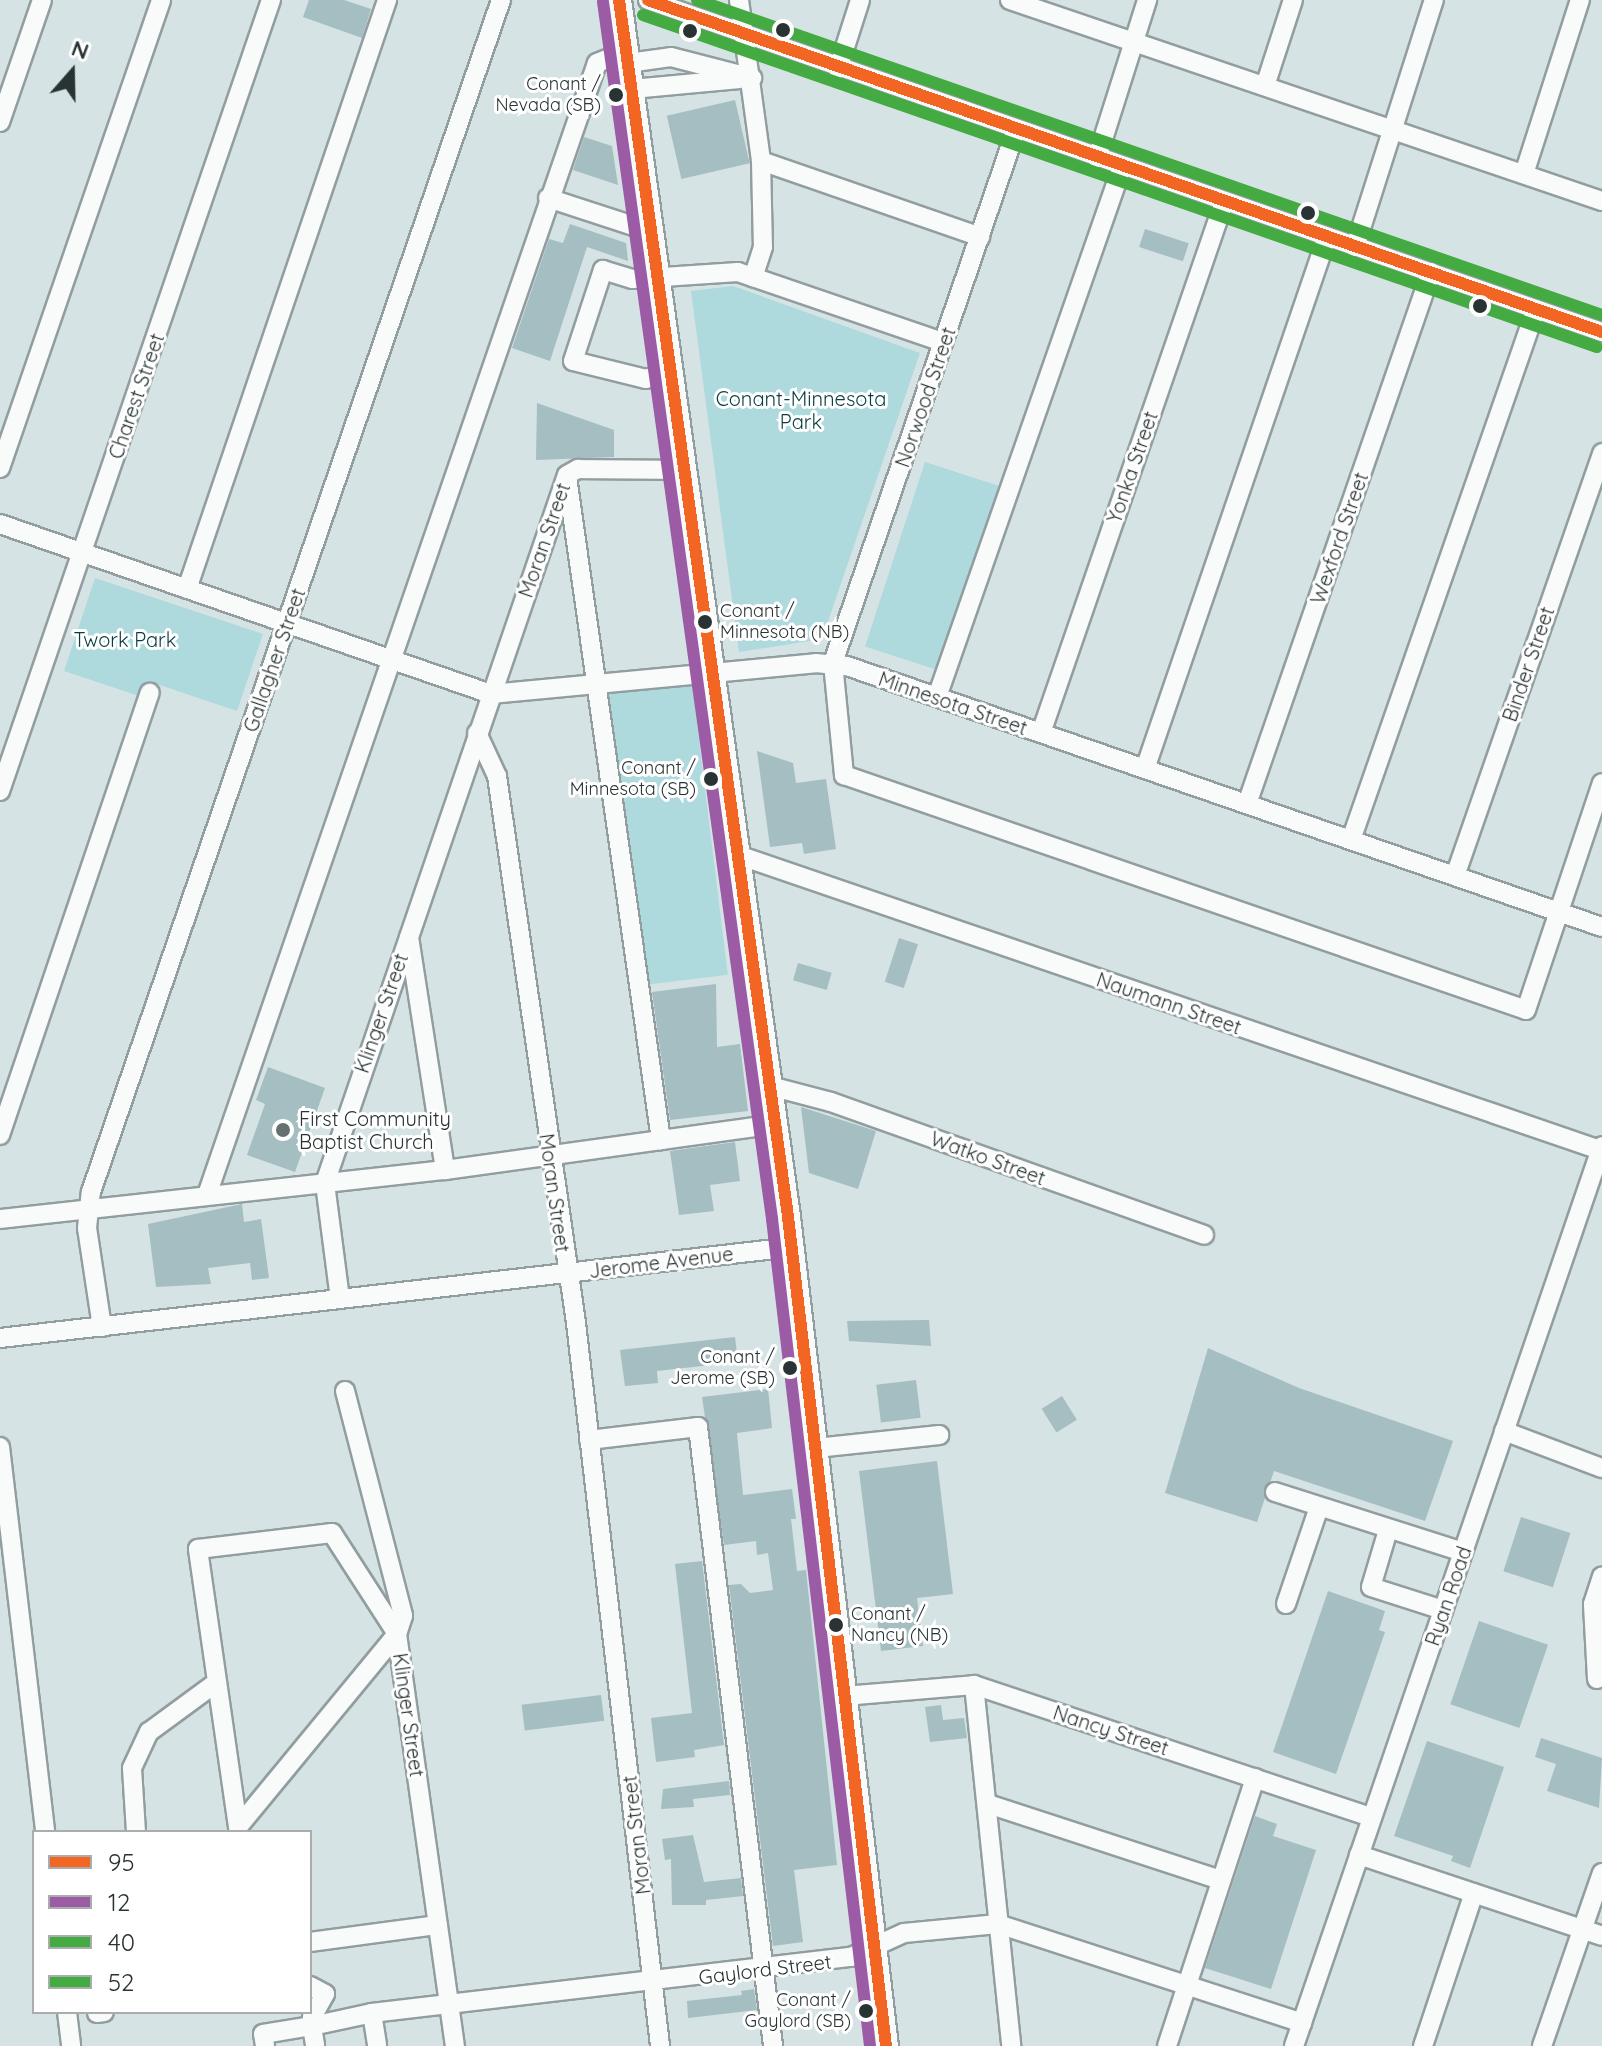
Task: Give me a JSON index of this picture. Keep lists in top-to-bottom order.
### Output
{
  "streets": {
    "street": [
      "Charest Street",
      "Norwood Street",
      "Yonka Street",
      "Wexford Street",
      "Moran Street",
      "Gallagher Street",
      "Binder Street",
      "Minnesota Street",
      "Naumann Street",
      "Klinger Street",
      "Watko Street",
      "Jerome Avenue",
      "Ryan Road",
      "Nancy Street",
      "Gaylord Street"
    ]
  },
  "crossings": [
    ["Charest Street", "Minnesota Street"],
    ["Norwood Street", "Minnesota Street"],
    ["Yonka Street", "Minnesota Street"],
    ["Wexford Street", "Minnesota Street"],
    ["Moran Street", "Minnesota Street"],
    ["Moran Street", "Klinger Street"],
    ["Moran Street", "Jerome Avenue"],
    ["Moran Street", "Gaylord Street"],
    ["Gallagher Street", "Minnesota Street"],
    ["Gallagher Street", "Jerome Avenue"],
    ["Binder Street", "Minnesota Street"],
    ["Naumann Street", "Ryan Road"],
    ["Klinger Street", "Jerome Avenue"],
    ["Klinger Street", "Gaylord Street"],
    ["Ryan Road", "Nancy Street"],
    ["Ryan Road", "Gaylord Street"]
  ],
  "parks": ["Conant-Minnesota Park", "Twork Park"],
  "places": [
    "Conant / Nevada (SB)",
    "Conant / Minnesota (NB)",
    "Conant / Minnesota (SB)",
    "First Community Baptist Church",
    "Conant / Jerome (SB)",
    "Conant / Nancy (NB)",
    "Conant / Gaylord (SB)"
  ],
  "lines": [
    "transit line 95",
    "transit line 52",
    "transit line 12",
    "transit line 40"
  ],
  "legend": [
    "95",
    "12",
    "40",
    "52"
  ],
  "north": "top"
}
